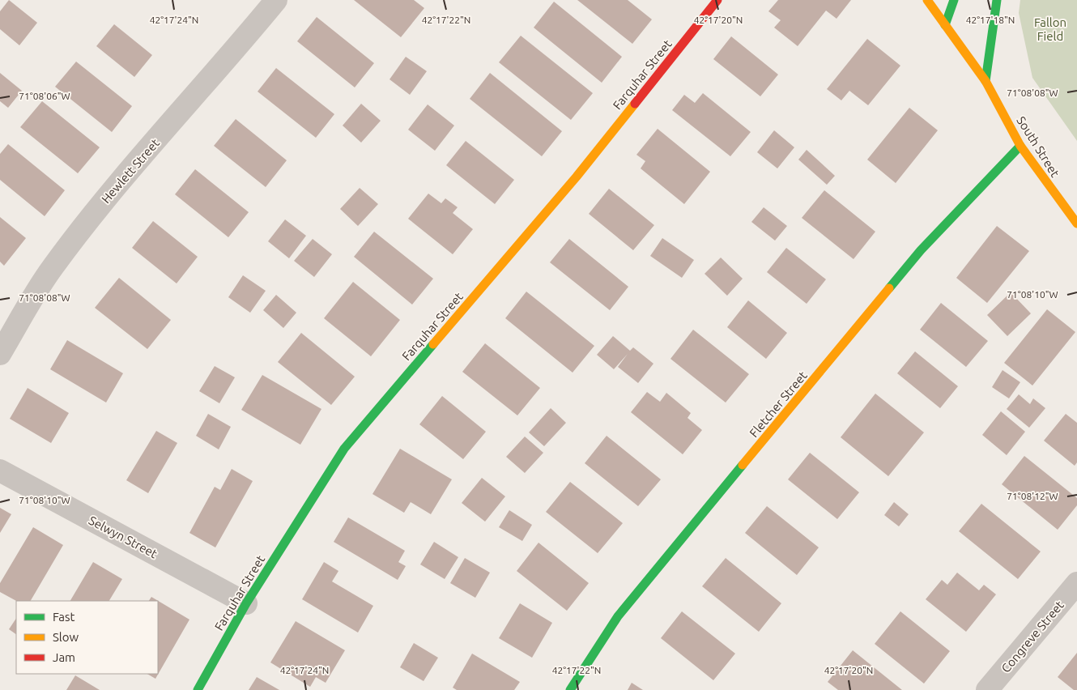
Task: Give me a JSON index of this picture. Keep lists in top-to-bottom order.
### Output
{
  "streets": {
    "street": [
      "Farquhar Street",
      "South Street",
      "Hewlett Street",
      "Fletcher Street",
      "Selwyn Street",
      "Congreve Street"
    ]
  },
  "crossings": [
    ["Farquhar Street", "Selwyn Street"],
    ["South Street", "Fletcher Street"]
  ],
  "parks": ["Fallon Field"],
  "legend": ["Fast", "Slow", "Jam"],
  "coordinates": [
    "42°17'24\"N",
    "42°17'22\"N",
    "42°17'20\"N",
    "42°17'18\"N",
    "71°08'08\"W",
    "71°08'06\"W",
    "71°08'10\"W",
    "71°08'12\"W"
  ]
}
